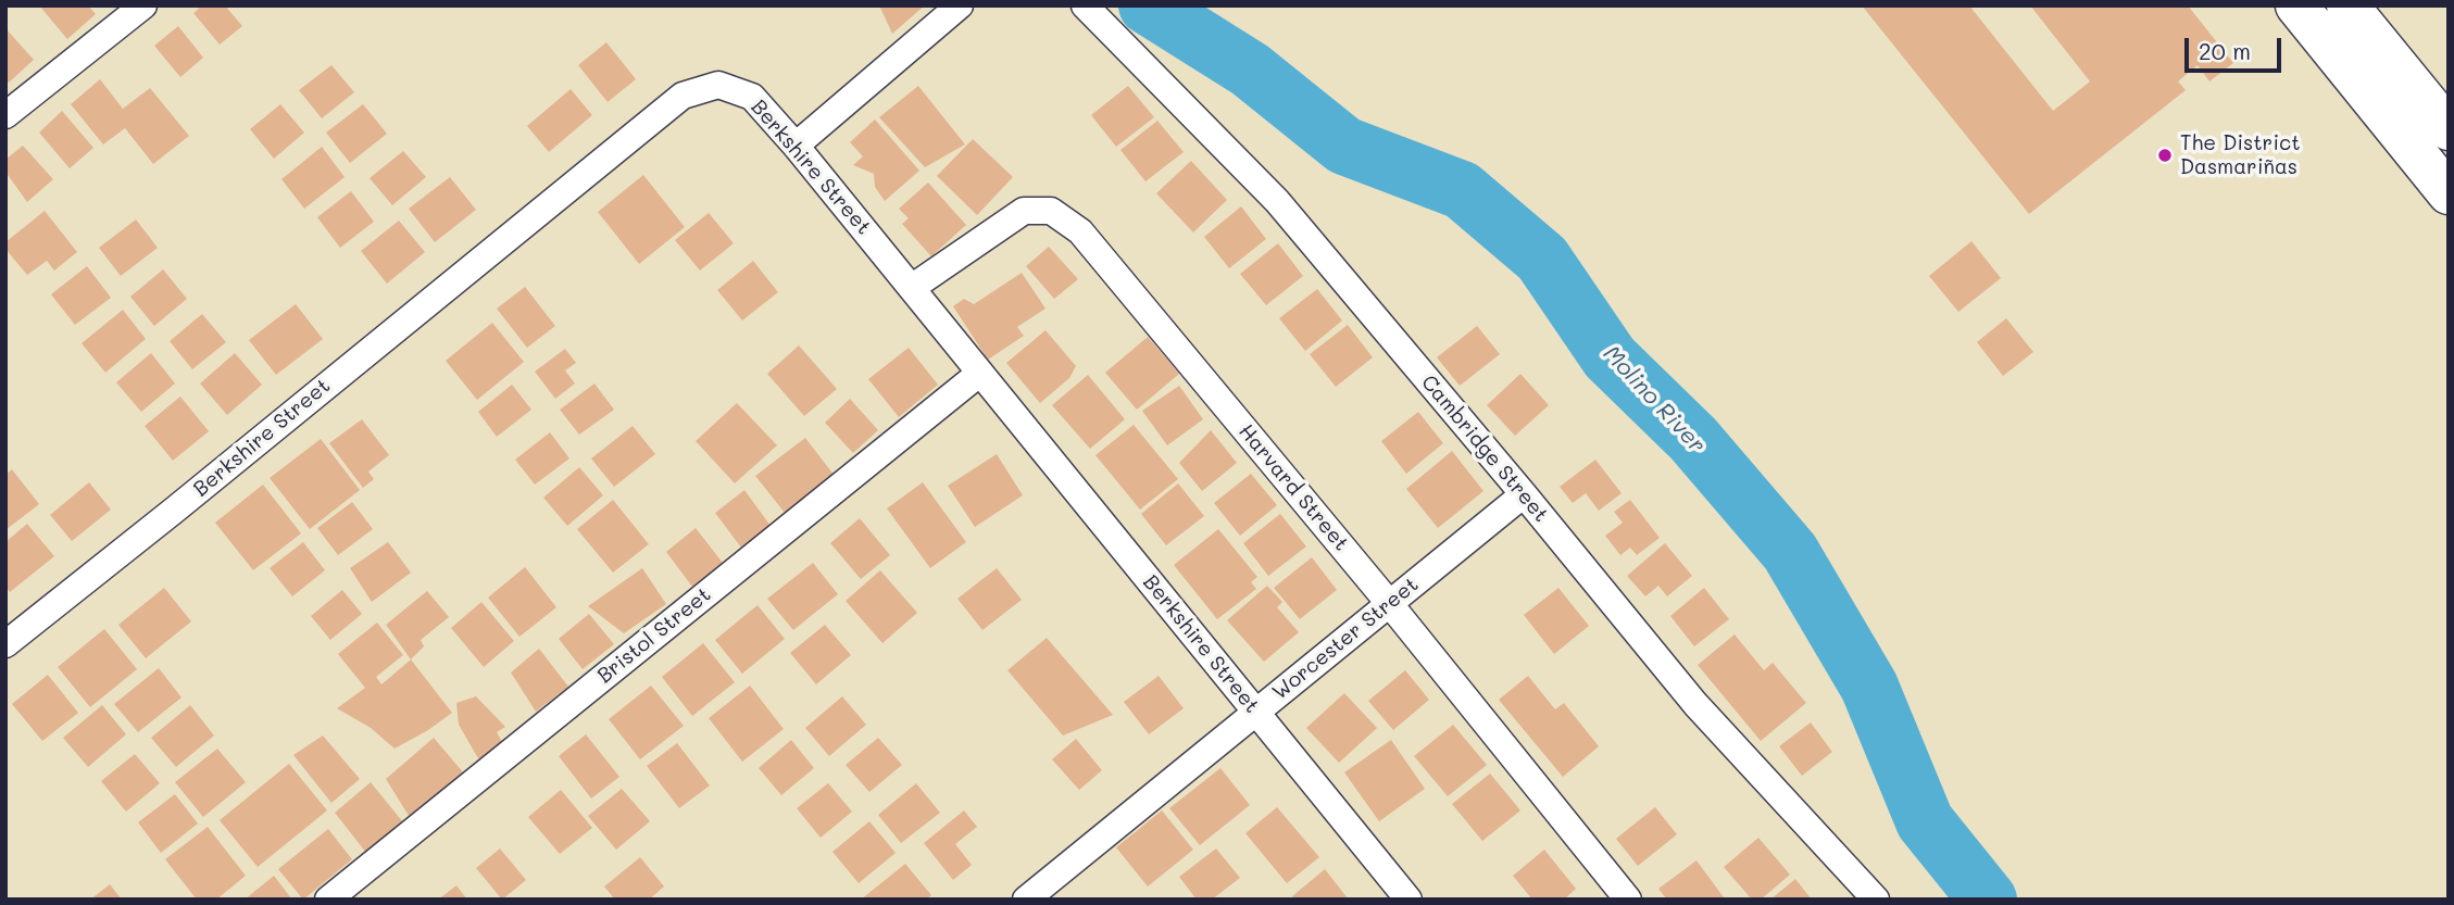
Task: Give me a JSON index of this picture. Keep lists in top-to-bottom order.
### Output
{
  "streets": {
    "street": [
      "Berkshire Street",
      "Cambridge Street",
      "Harvard Street",
      "Bristol Street",
      "Worcester Street"
    ]
  },
  "crossings": [
    ["Berkshire Street", "Harvard Street"],
    ["Berkshire Street", "Bristol Street"],
    ["Berkshire Street", "Worcester Street"],
    ["Cambridge Street", "Worcester Street"],
    ["Harvard Street", "Worcester Street"]
  ],
  "water": ["Molino River"],
  "places": ["The District Dasmariñas"],
  "scale_bar": "20 m"
}
